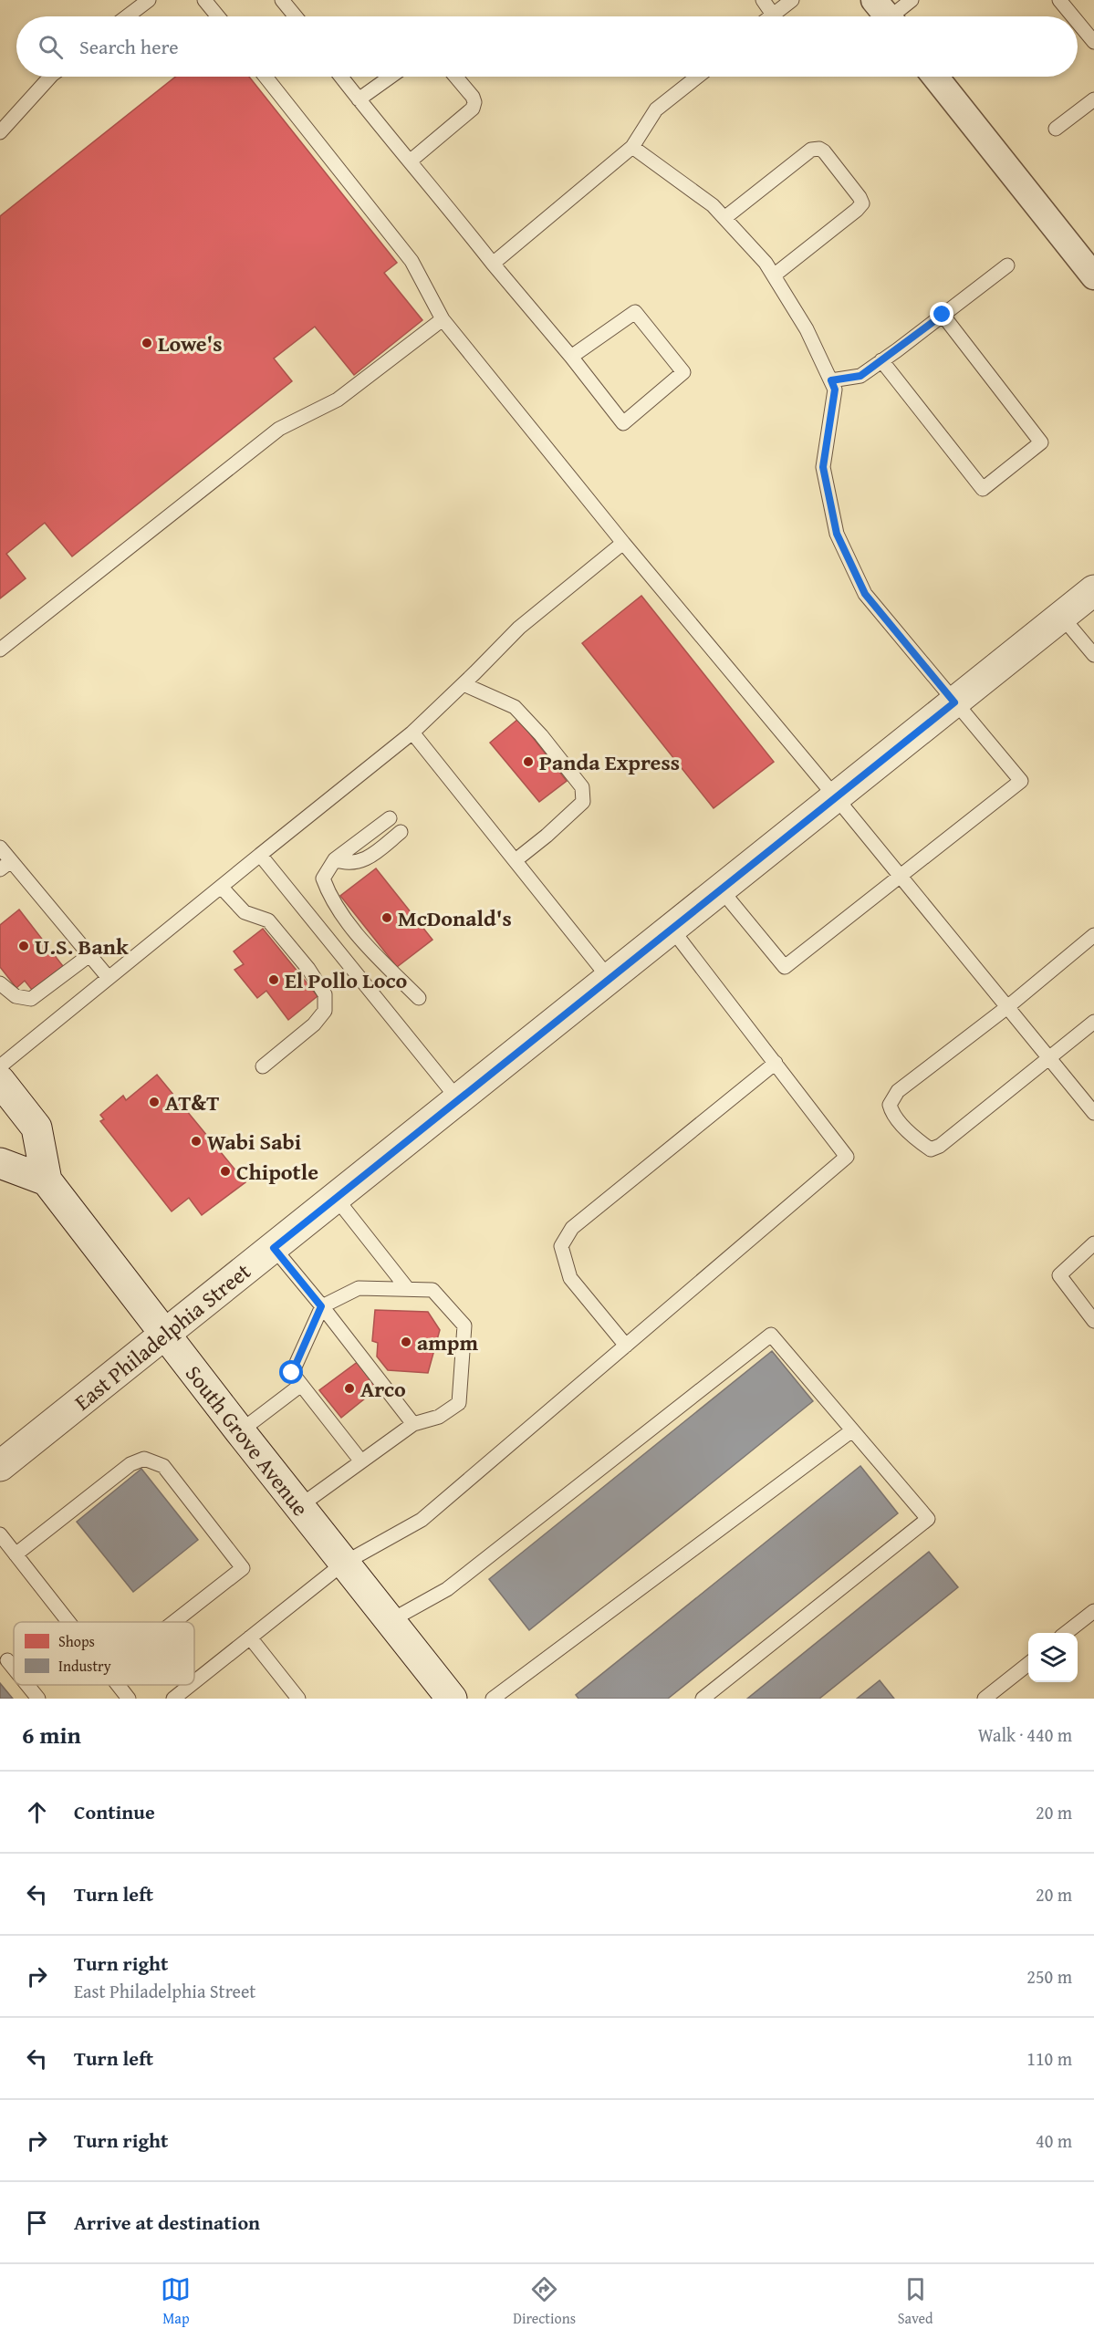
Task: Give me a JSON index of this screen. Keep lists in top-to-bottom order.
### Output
{
  "streets": {
    "street": ["East Philadelphia Street", "South Grove Avenue"]
  },
  "crossings": [
    ["East Philadelphia Street", "South Grove Avenue"]
  ],
  "places": [
    "Lowe's",
    "Panda Express",
    "McDonald's",
    "U.S. Bank",
    "El Pollo Loco",
    "AT&T",
    "Wabi Sabi",
    "Chipotle",
    "ampm",
    "Arco"
  ],
  "legend": ["Shops", "Industry"],
  "page": {
    "search": "Search here",
    "heading": ["6 min", "Walk · 440 m"],
    "list": [
      ["Continue", "20 m"],
      ["Turn left", "20 m"],
      ["Turn right", "East Philadelphia Street", "250 m"],
      ["Turn left", "110 m"],
      ["Turn right", "40 m"],
      "Arrive at destination"
    ],
    "nav": ["Map", "Directions", "Saved"]
  }
}
